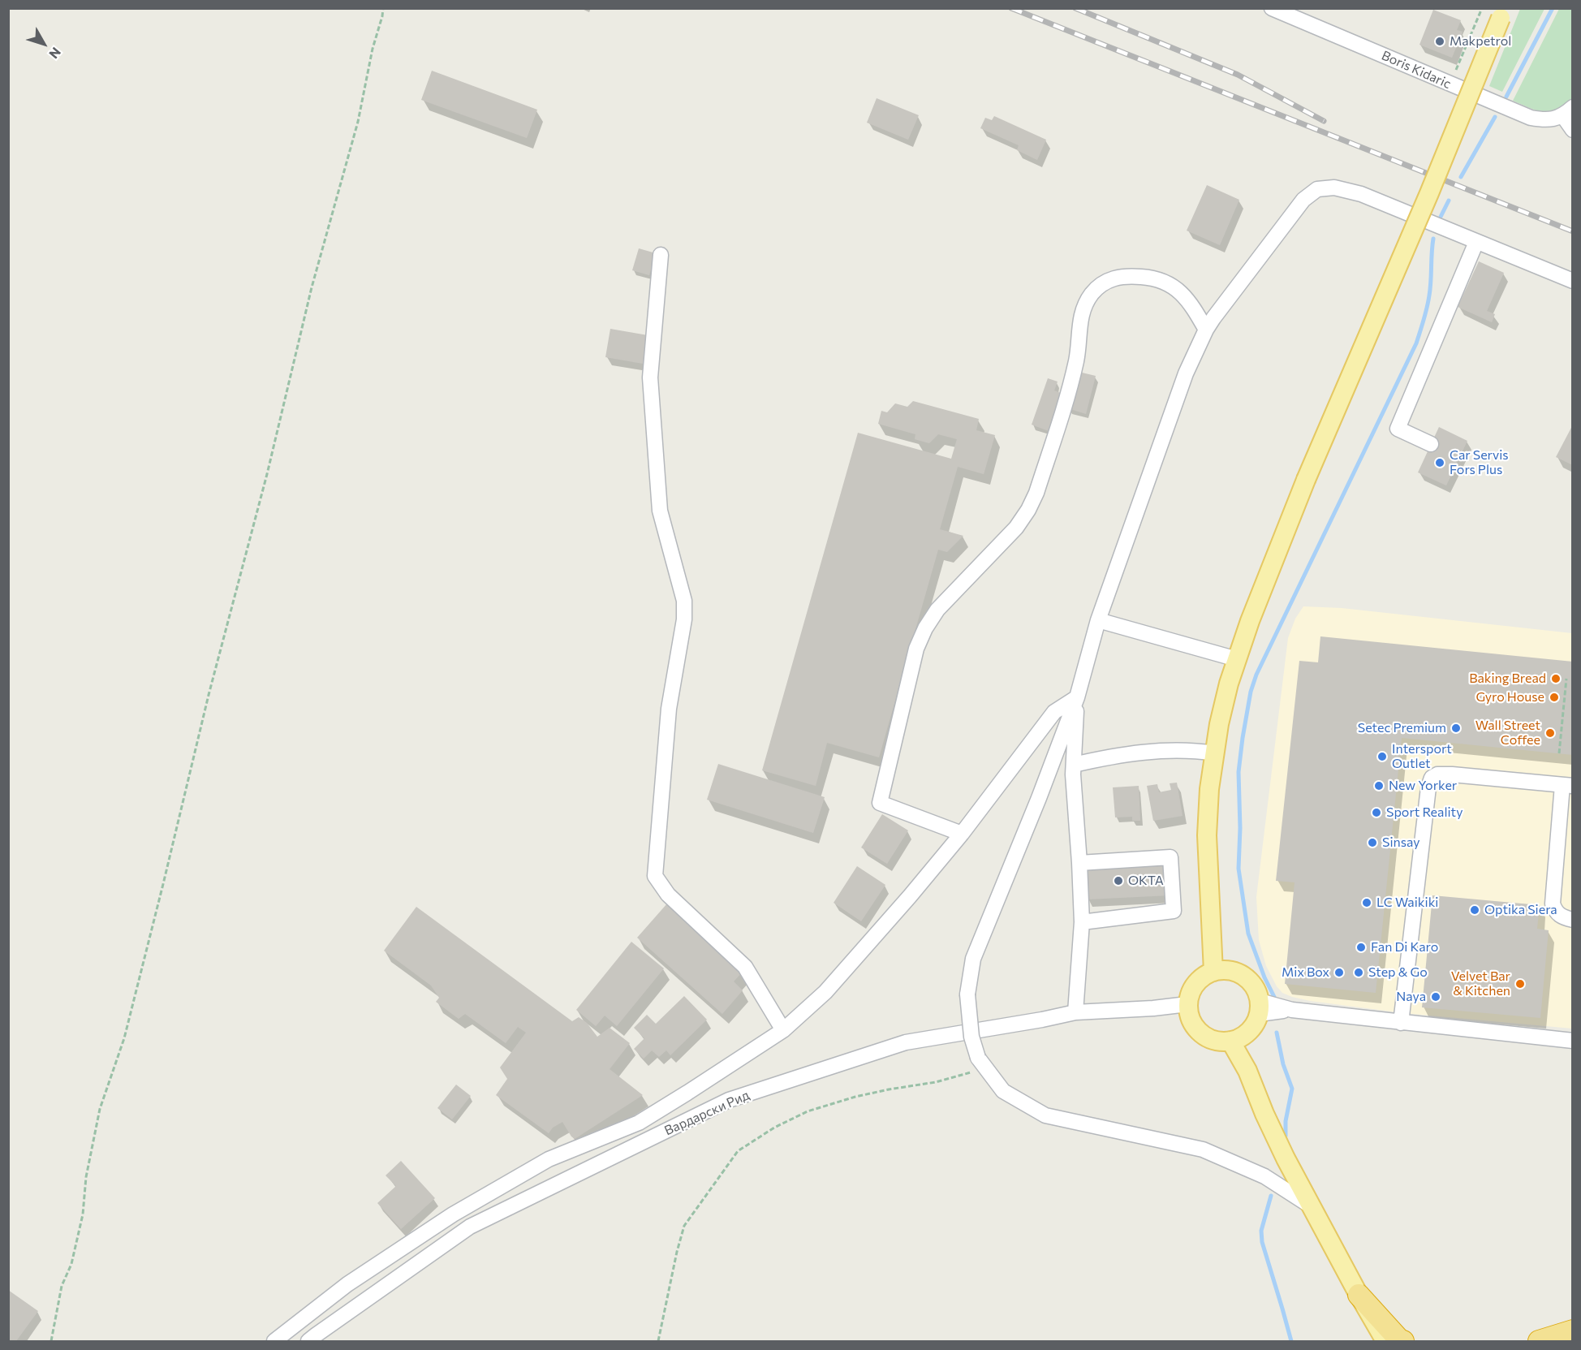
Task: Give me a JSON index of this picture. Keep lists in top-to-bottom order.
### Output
{
  "streets": {
    "street": ["Boris Kidaric", "Вардарски Рид"]
  },
  "places": [
    "Makpetrol",
    "Car Servis Fors Plus",
    "Baking Bread",
    "Gyro House",
    "Setec Premium",
    "Wall Street Coffee",
    "Intersport Outlet",
    "New Yorker",
    "Sport Reality",
    "Sinsay",
    "OKTA",
    "LC Waikiki",
    "Optika Siera",
    "Fan Di Karo",
    "Mix Box",
    "Step & Go",
    "Velvet Bar & Kitchen",
    "Naya"
  ],
  "north": "bottom right"
}
